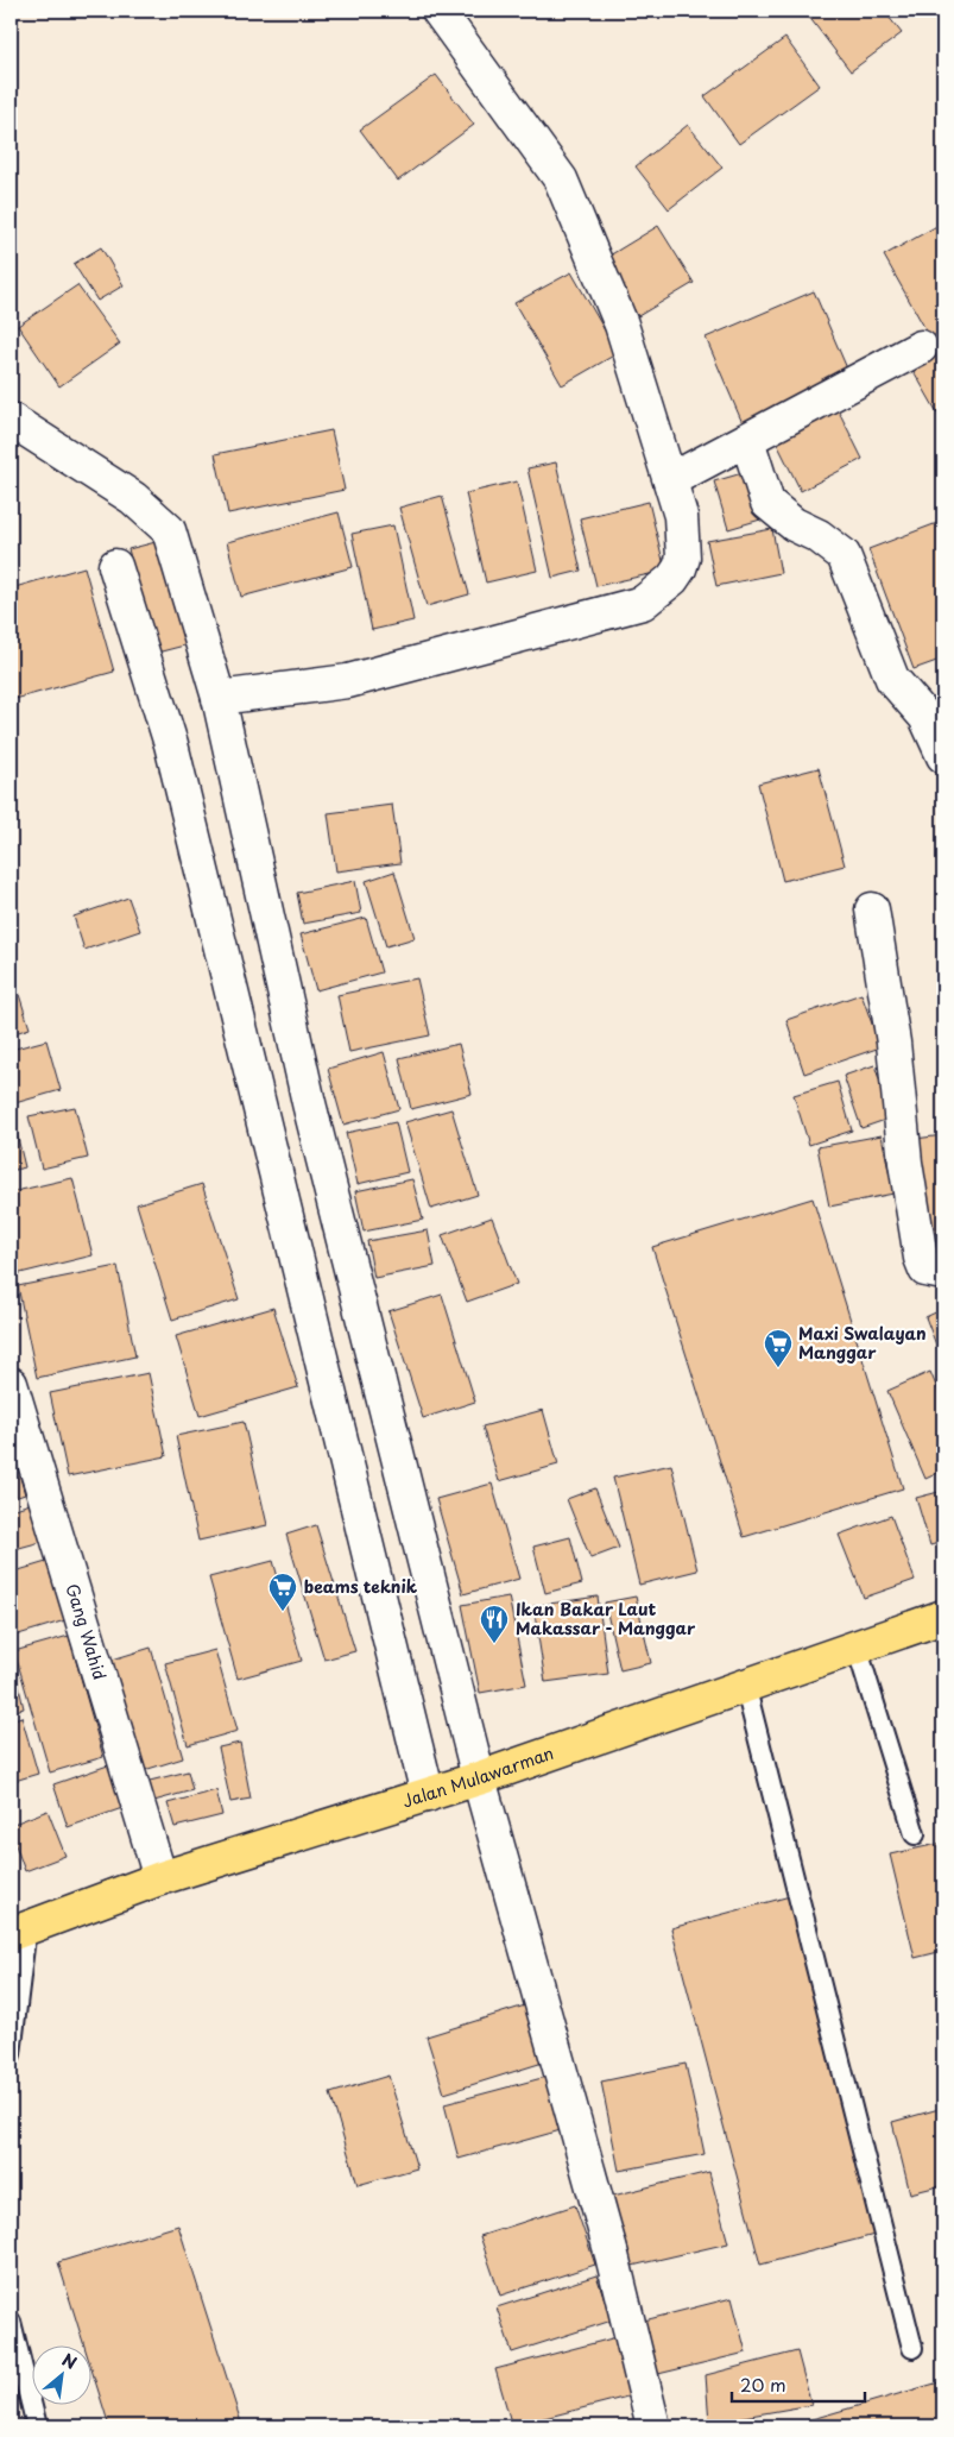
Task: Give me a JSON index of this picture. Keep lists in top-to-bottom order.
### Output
{
  "streets": {
    "main road": ["Jalan Mulawarman"],
    "street": ["Gang Wahid"]
  },
  "crossings": [
    ["Gang Wahid", "Jalan Mulawarman"]
  ],
  "places": {
    "supermarket": ["Maxi Swalayan Manggar", "beams teknik"],
    "restaurant": ["Ikan Bakar Laut Makassar - Manggar"]
  },
  "scale_bar": "20 m",
  "north": "top right"
}
